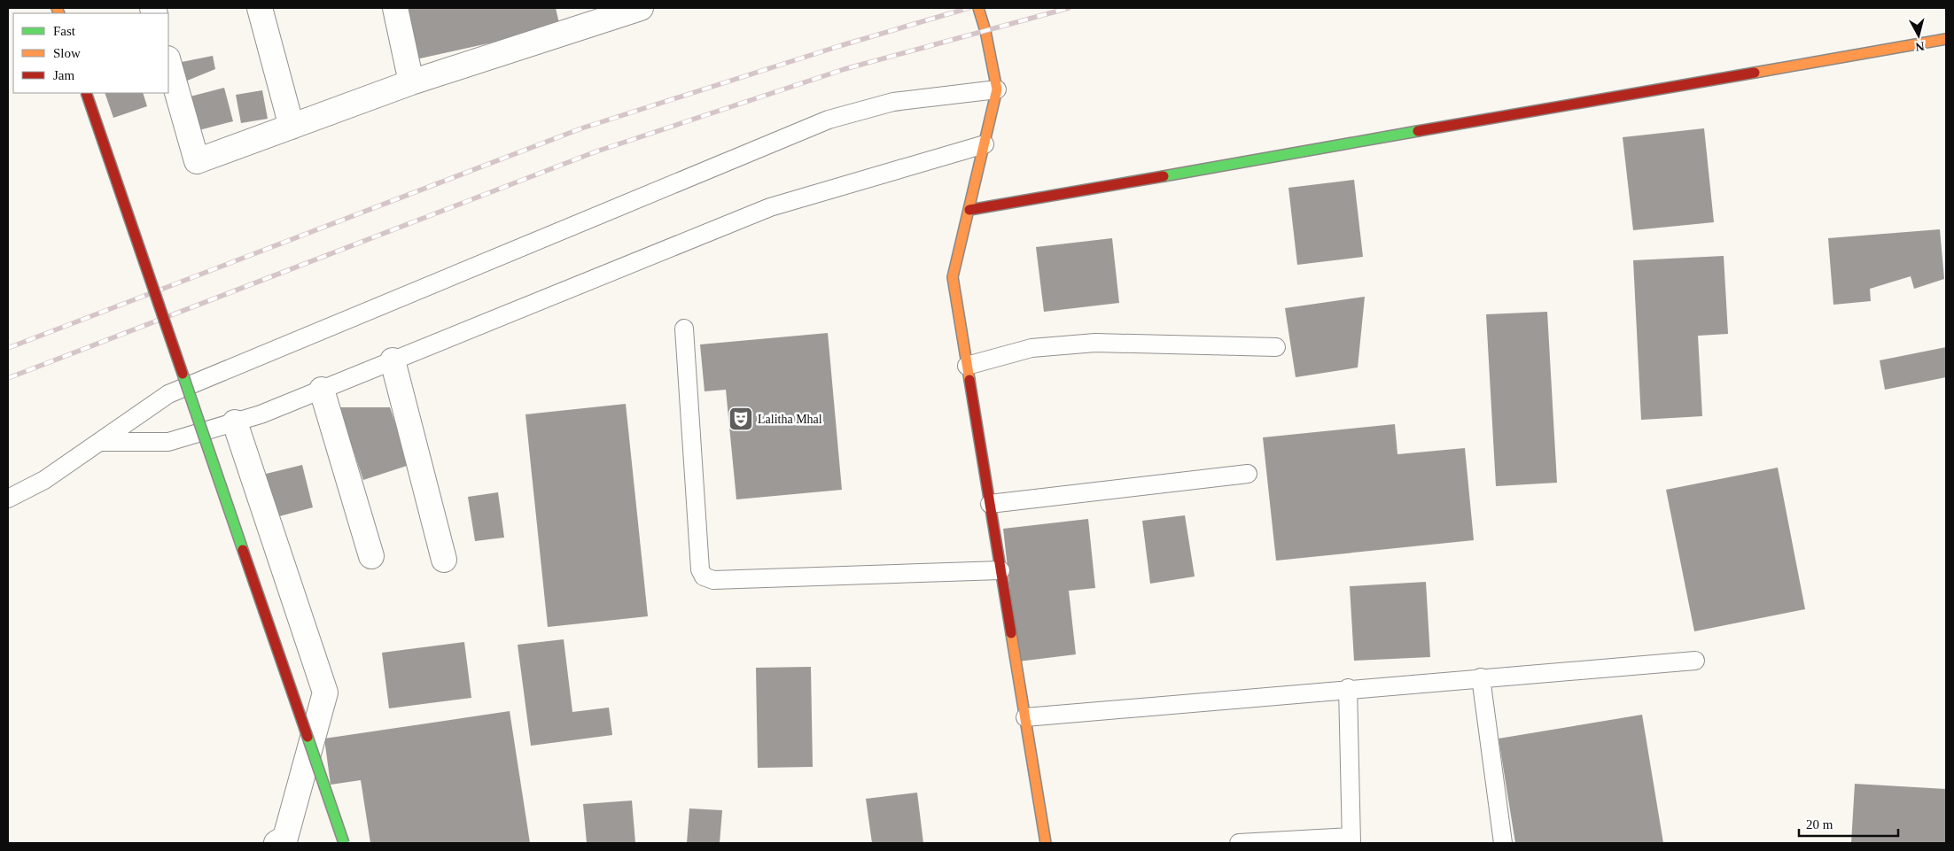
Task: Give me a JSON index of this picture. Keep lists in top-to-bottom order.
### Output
{
  "places": {
    "theatre": ["Lalitha Mhal"]
  },
  "legend": ["Fast", "Slow", "Jam"],
  "scale_bar": "20 m",
  "north": "bottom"
}
